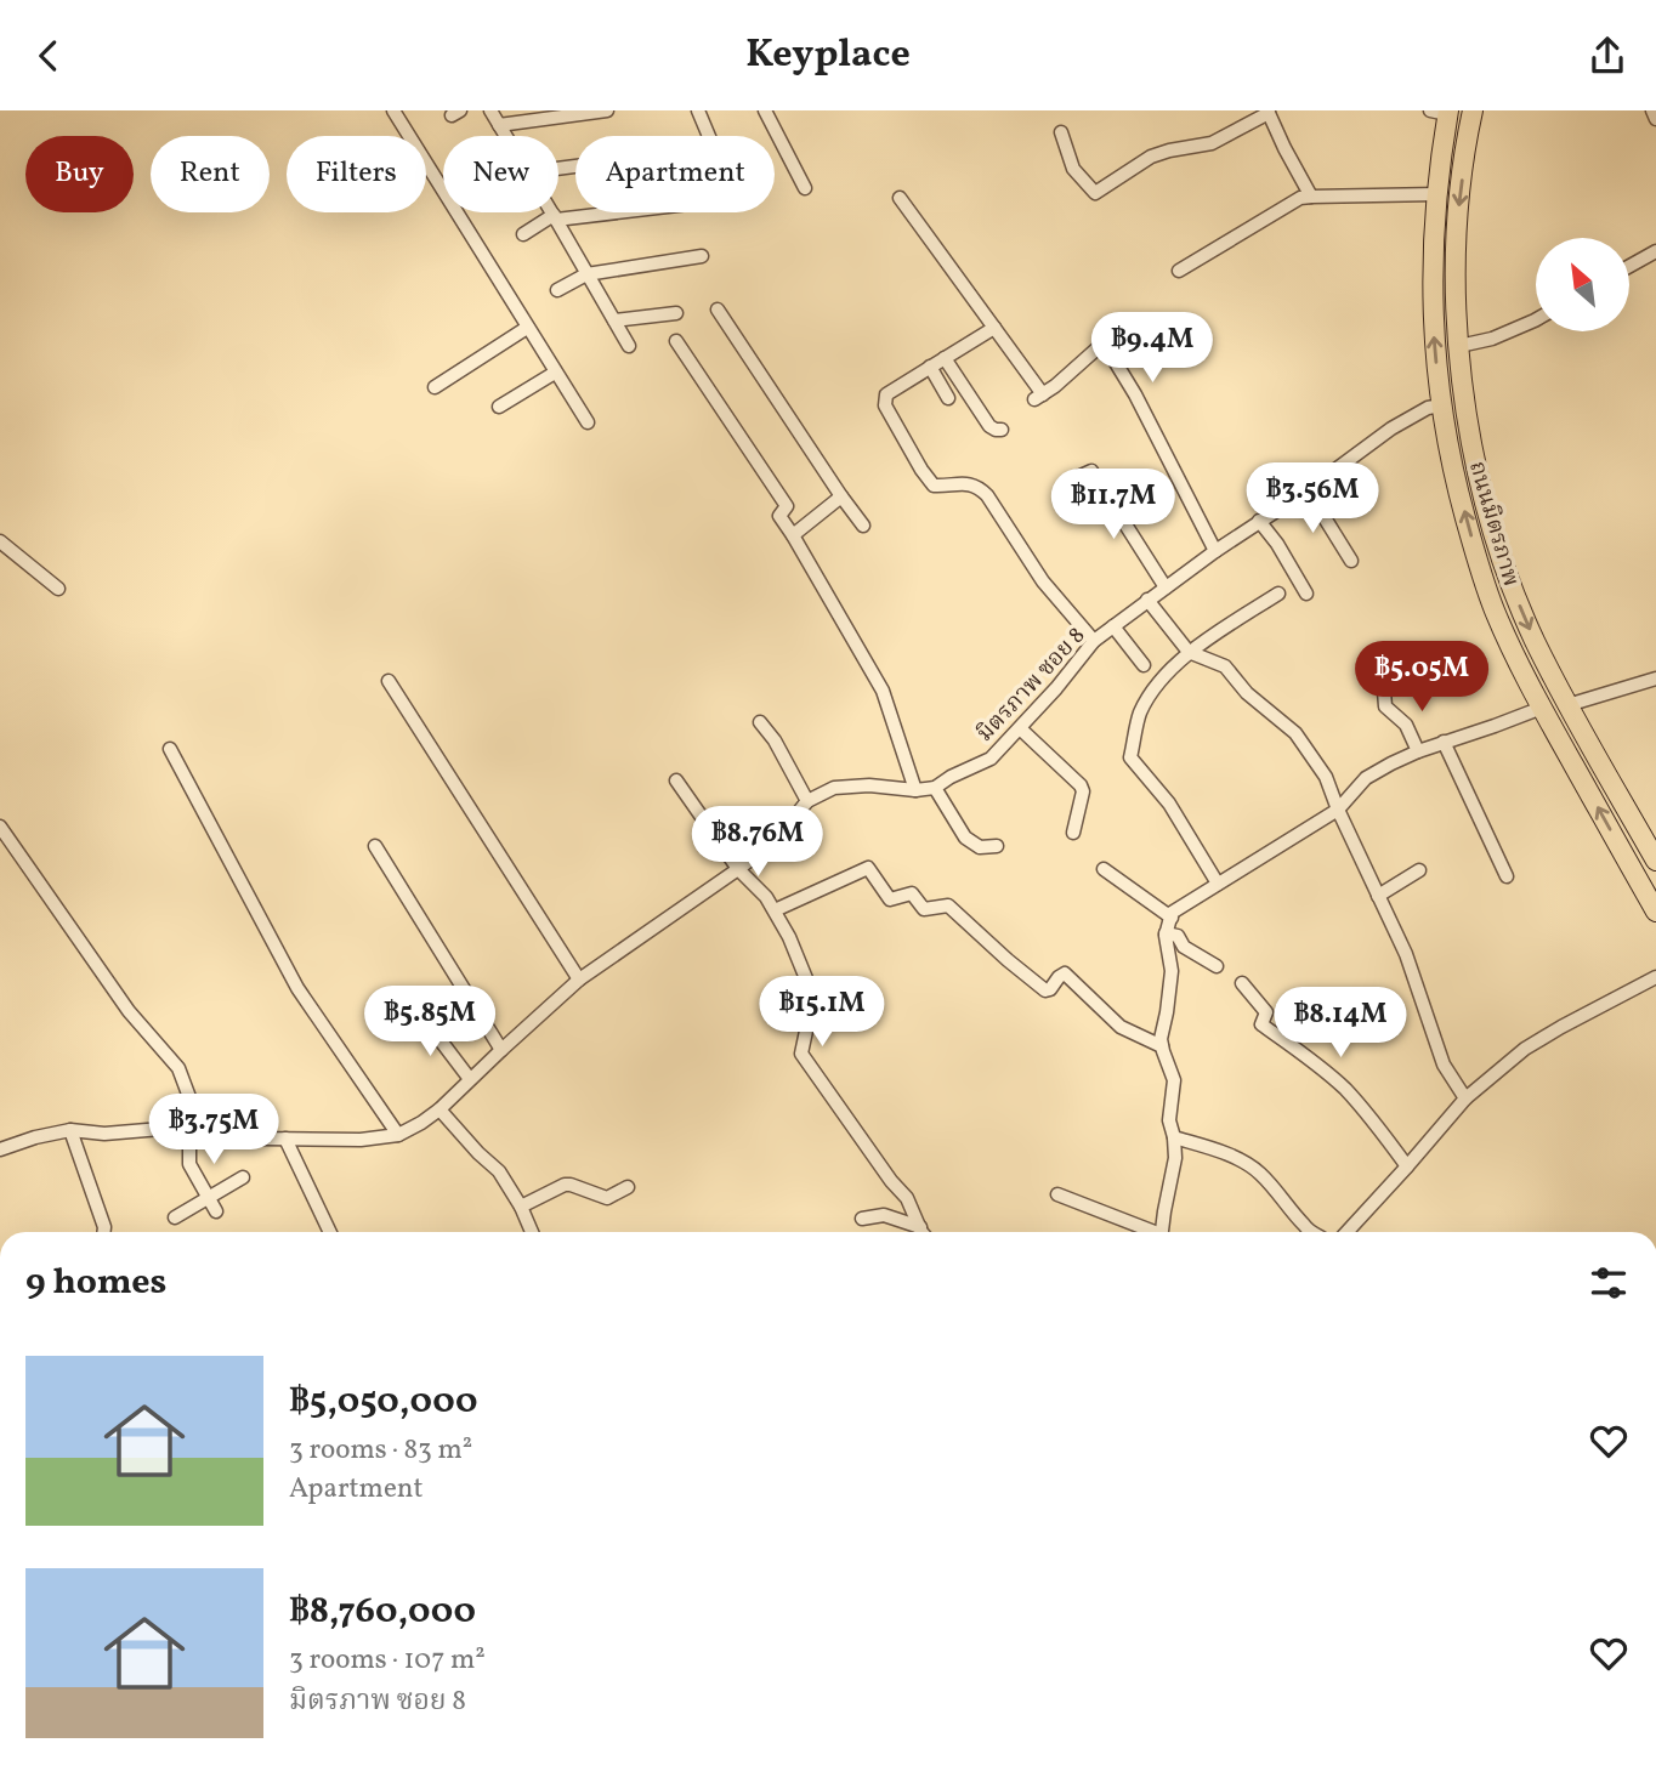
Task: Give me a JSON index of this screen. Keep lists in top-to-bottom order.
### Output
{
  "streets": {
    "highway": ["ถนนมิตรภาพ"],
    "street": ["มิตรภาพ ซอย 8"]
  },
  "crossings": [
    ["ถนนมิตรภาพ", "มิตรภาพ ซอย 8"]
  ],
  "north": "top left",
  "page": {
    "header": "Keyplace",
    "chip": [
      "Buy",
      "Rent",
      "Filters",
      "New",
      "Apartment"
    ],
    "price": [
      "฿9.4M",
      "฿3.56M",
      "฿11.7M",
      "฿5.05M",
      "฿8.76M",
      "฿15.1M",
      "฿5.85M",
      "฿8.14M",
      "฿3.75M"
    ],
    "heading": "9 homes",
    "list": [
      {
        "name": "฿5,050,000",
        "note": "3 rooms · 83 m² · Apartment"
      },
      {
        "name": "฿8,760,000",
        "note": "3 rooms · 107 m² · มิตรภาพ ซอย 8"
      }
    ]
  }
}
